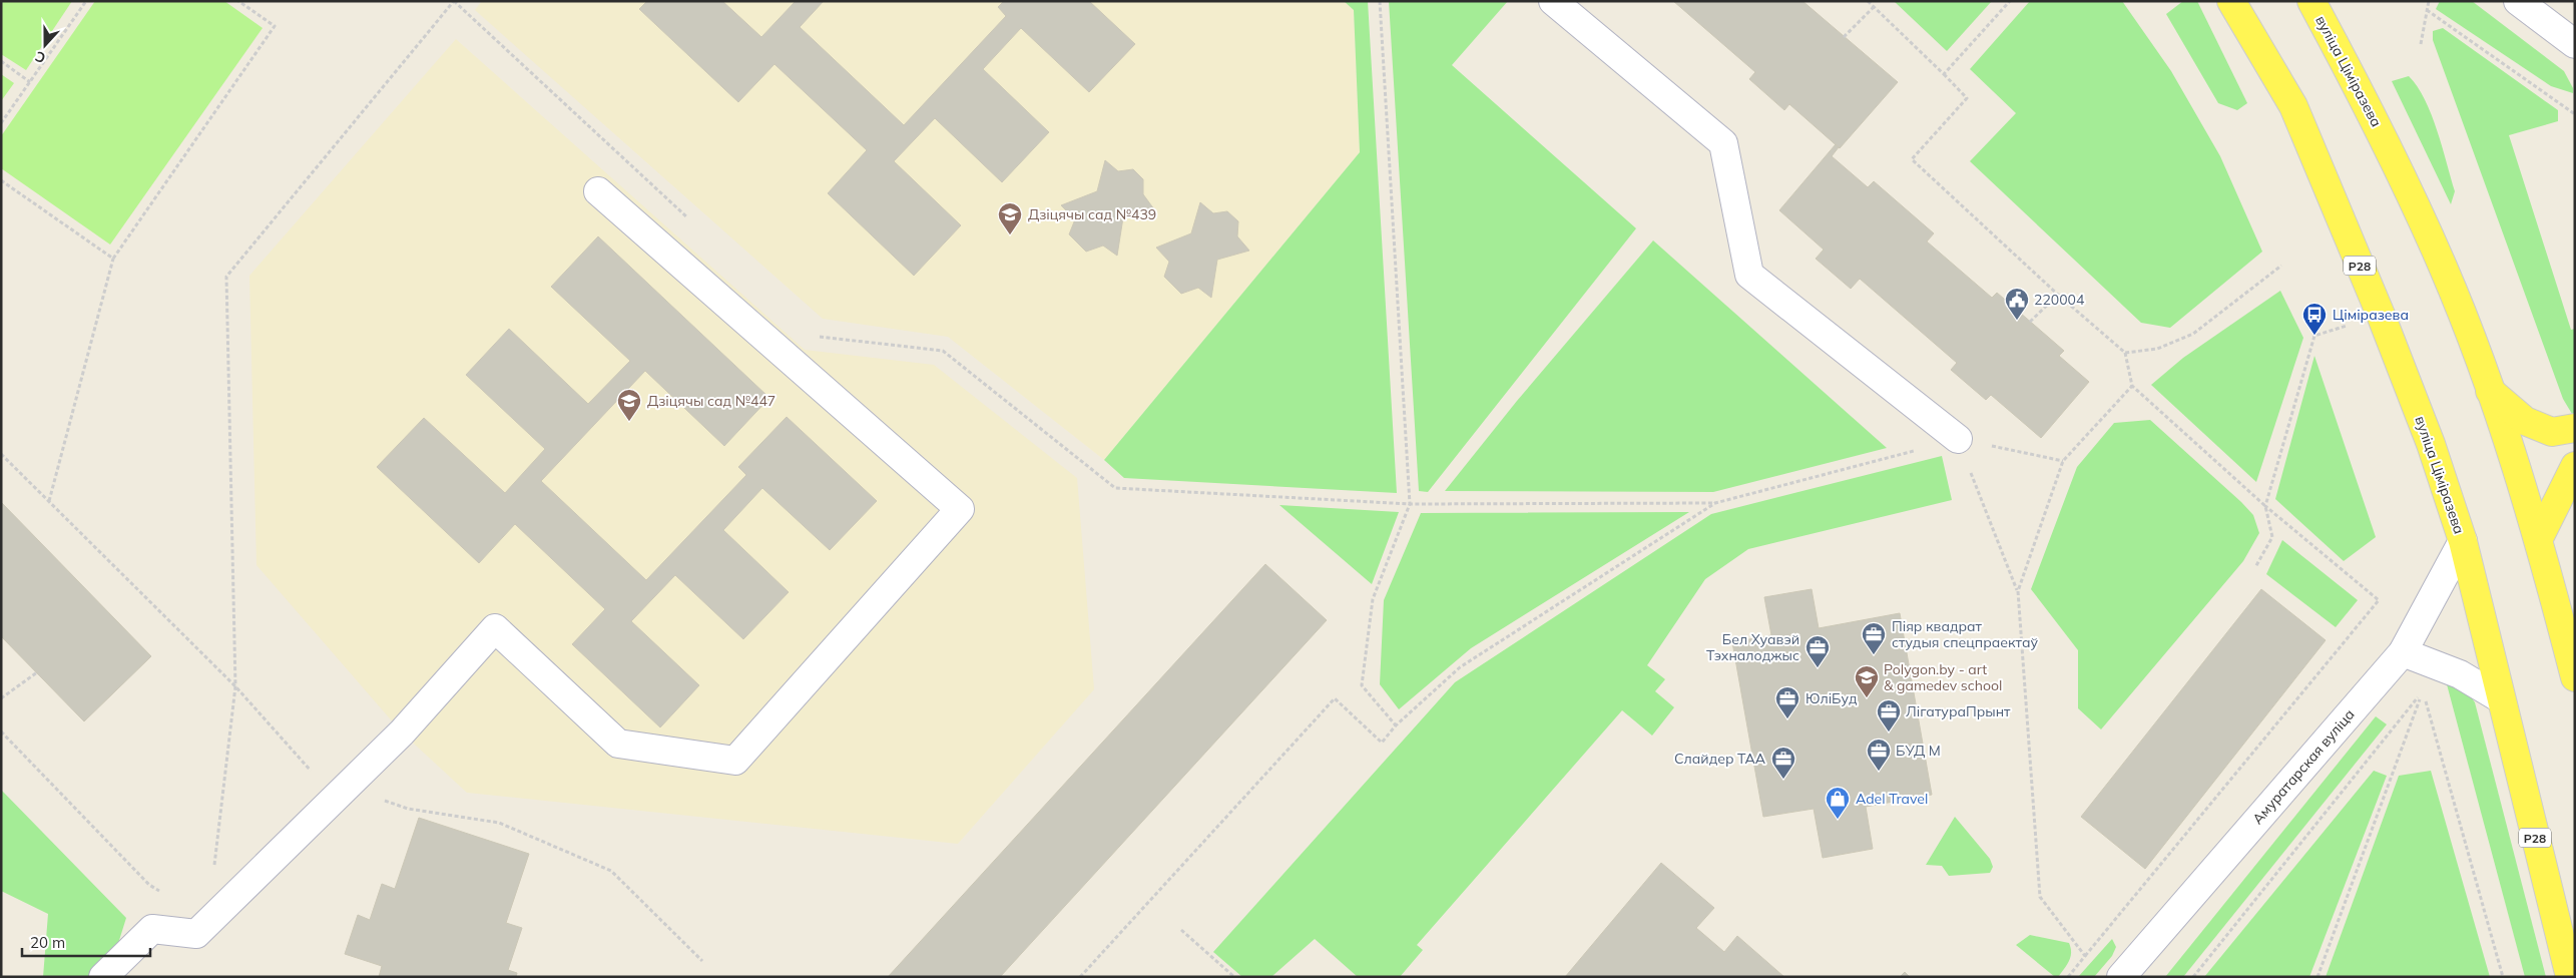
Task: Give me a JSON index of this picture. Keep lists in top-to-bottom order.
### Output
{
  "streets": {
    "main road": ["вуліца Ціміразева", "Р28"],
    "street": ["Амуратарская вуліца"]
  },
  "crossings": [
    ["вуліца Ціміразева", "Амуратарская вуліца"]
  ],
  "places": {
    "school or university": ["Дзіцячы сад №439", "Дзіцячы сад №447", "Polygon.by - art & gamedev school"],
    "public building": ["220004"],
    "bus stop": ["Ціміразева"],
    "office": [
      "Піяр квадрат студыя спецпраектаў",
      "Бел Хуавэй Тэхналоджыс",
      "ЮліБуд",
      "ЛігатураПрынт",
      "БУД М",
      "Слайдер ТАА"
    ],
    "shop": ["Adel Travel"]
  },
  "scale_bar": "20 m",
  "north": "bottom"
}
